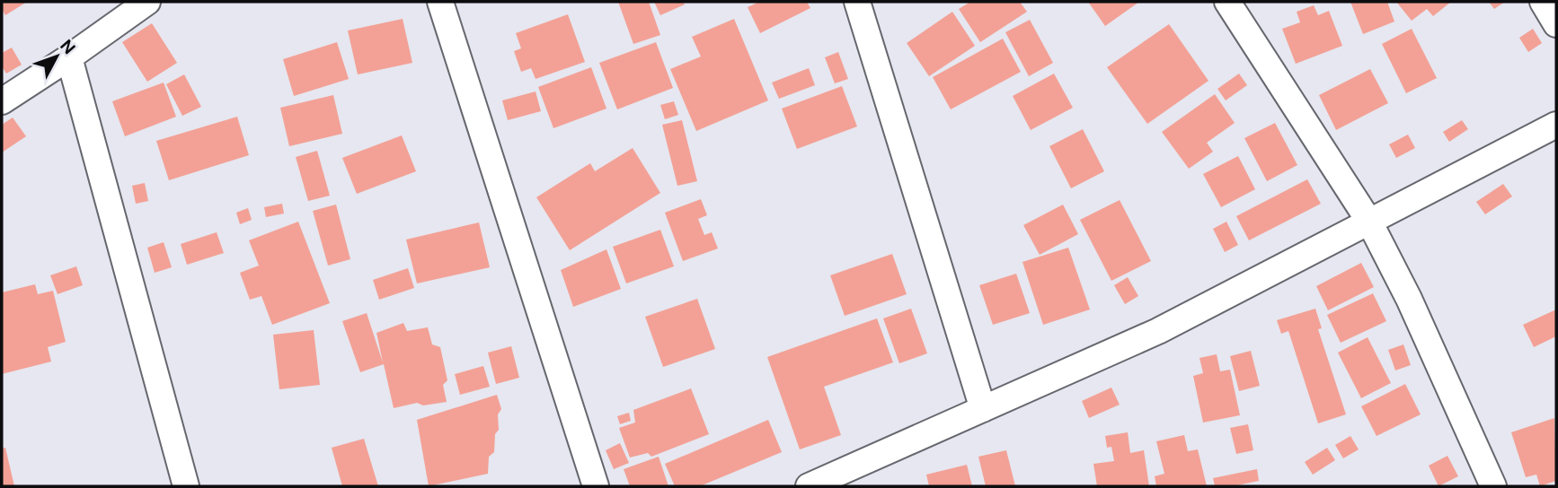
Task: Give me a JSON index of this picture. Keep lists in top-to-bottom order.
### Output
{
  "north": "top right"
}
